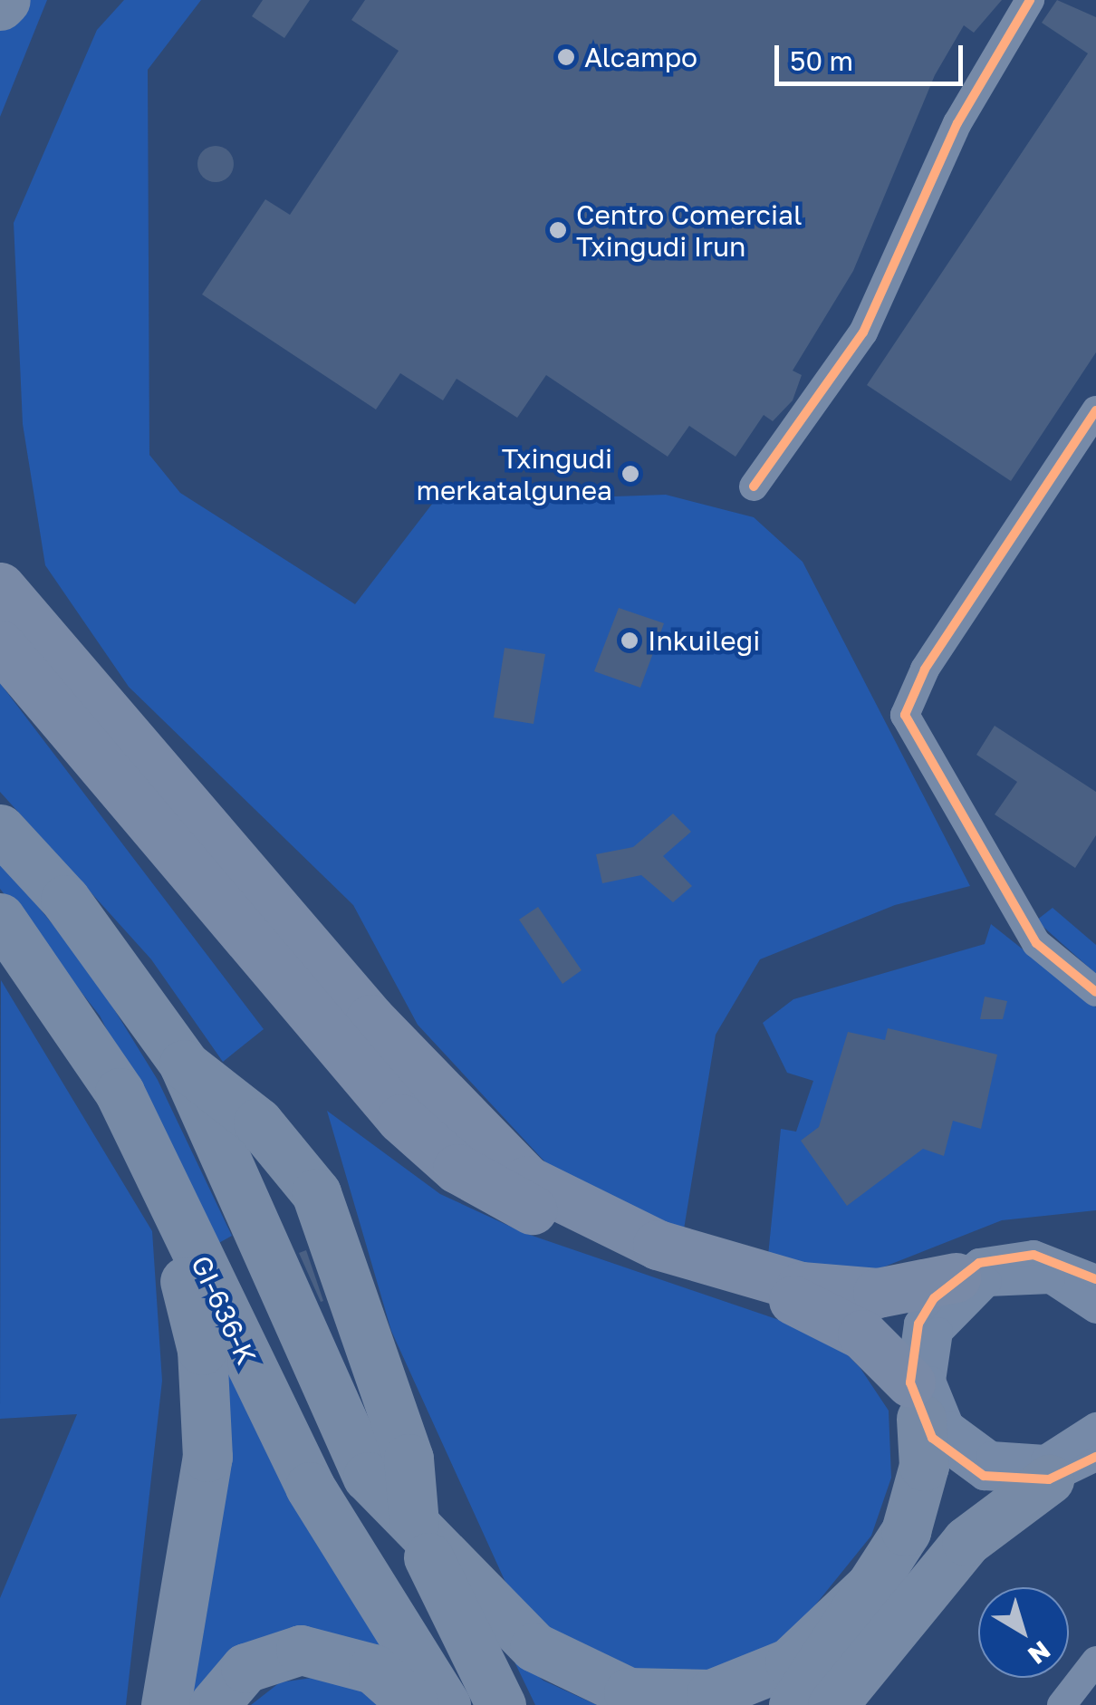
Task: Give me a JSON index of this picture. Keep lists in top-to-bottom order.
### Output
{
  "streets": {
    "highway": ["GI-636-K"]
  },
  "places": [
    "Alcampo",
    "Centro Comercial Txingudi Irun",
    "Txingudi merkatalgunea",
    "Inkuilegi"
  ],
  "scale_bar": "50 m",
  "north": "bottom right"
}
